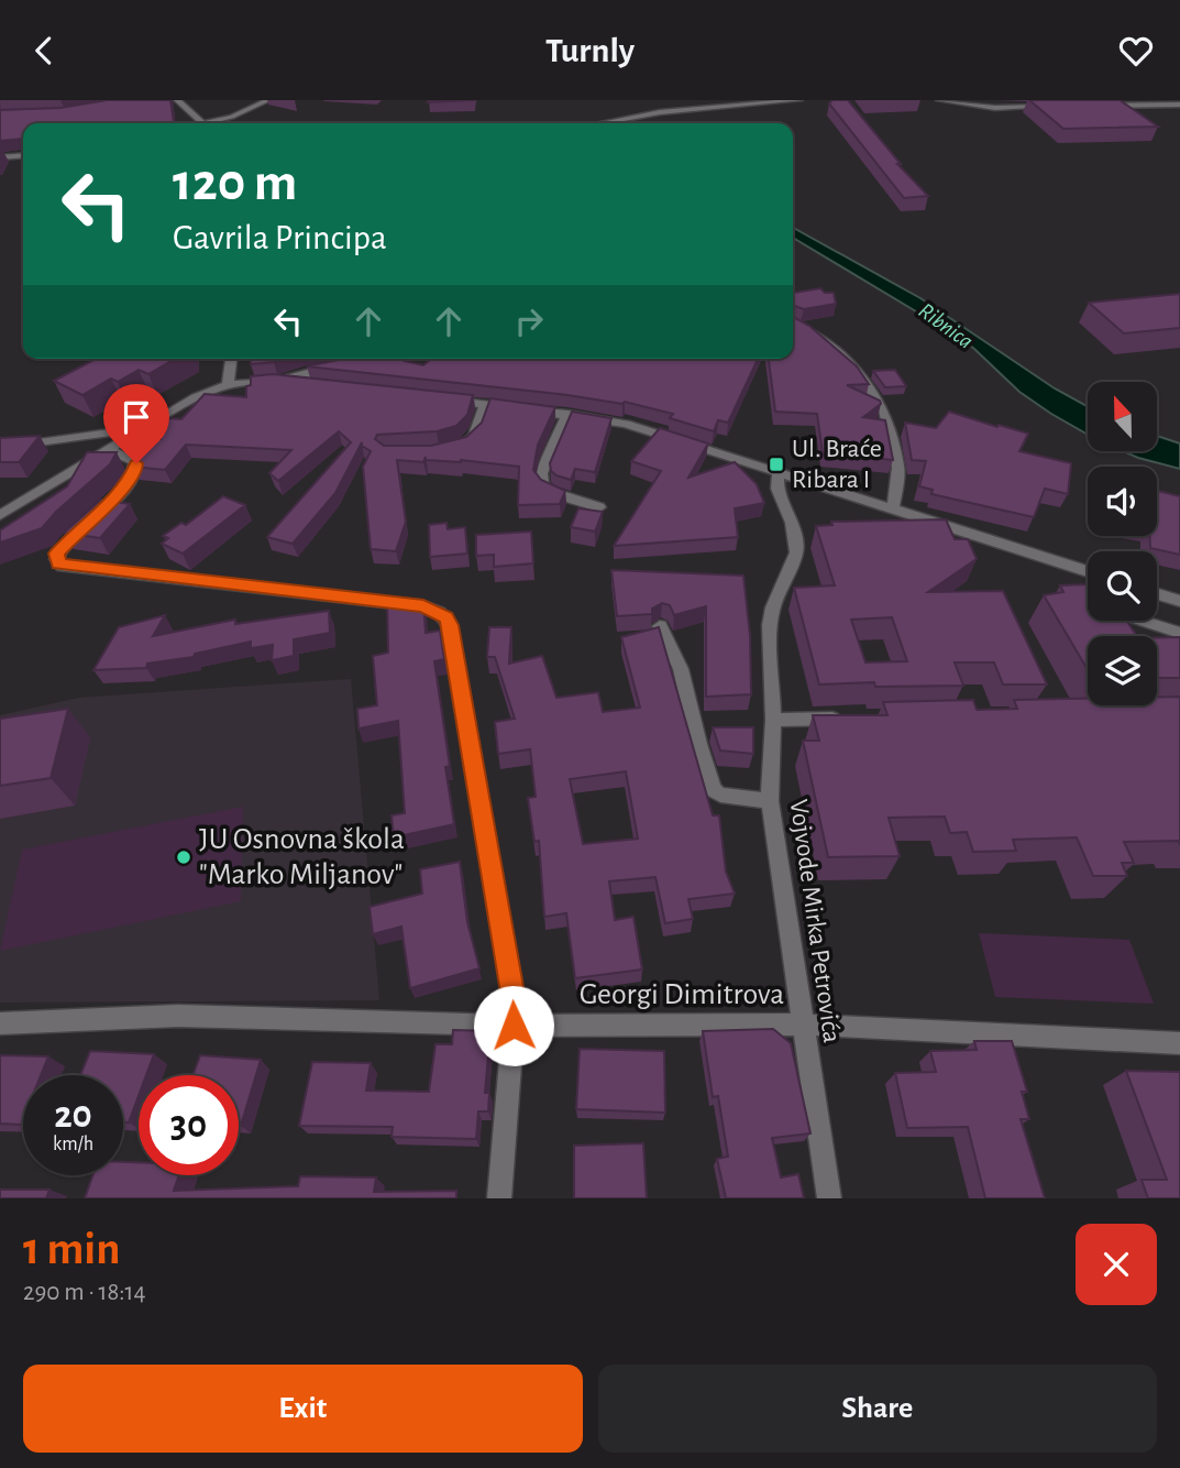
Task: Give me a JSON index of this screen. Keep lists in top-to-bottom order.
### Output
{
  "streets": {
    "street": ["Vojvode Mirka Petrovića", "Georgi Dimitrova"]
  },
  "crossings": [
    ["Vojvode Mirka Petrovića", "Georgi Dimitrova"]
  ],
  "water": ["Ribnica"],
  "places": {
    "transit": ["Ul. Braće Ribara I"],
    "other": ["JU Osnovna škola \"Marko Miljanov\""]
  },
  "north": "top",
  "page": {
    "header": "Turnly",
    "turn": ["120 m", "Gavrila Principa"],
    "speed": "20 km/h",
    "limit": "30",
    "heading": ["1 min", "290 m · 18:14"],
    "buttons": ["Exit", "Share"]
  }
}
